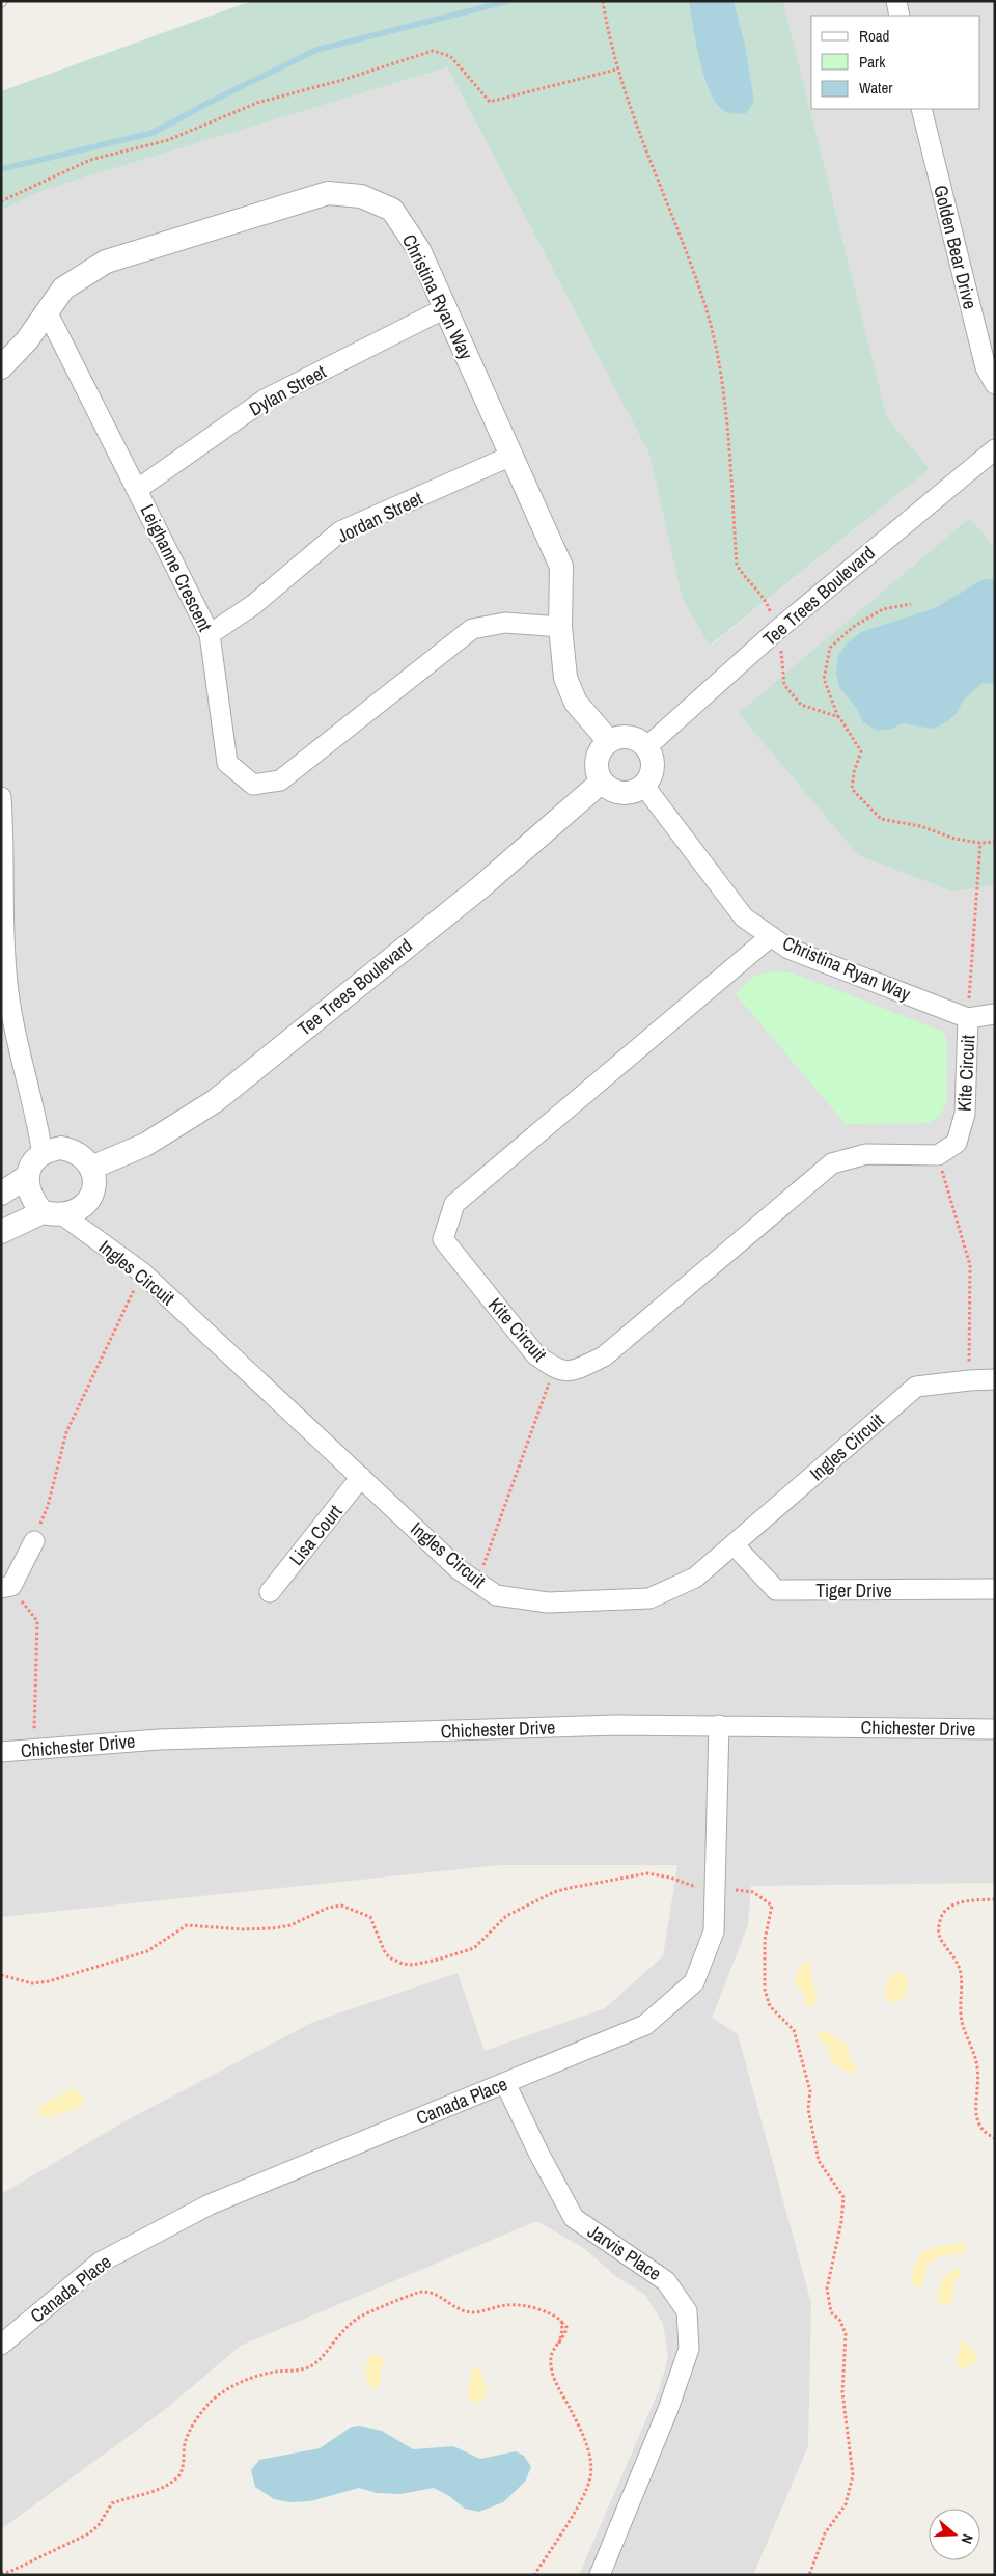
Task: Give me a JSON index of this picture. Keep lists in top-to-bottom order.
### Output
{
  "streets": {
    "street": [
      "Golden Bear Drive",
      "Christina Ryan Way",
      "Dylan Street",
      "Jordan Street",
      "Leighanne Crescent",
      "Tee Trees Boulevard",
      "Kite Circuit",
      "Ingles Circuit",
      "Lisa Court",
      "Tiger Drive",
      "Chichester Drive",
      "Canada Place",
      "Jarvis Place"
    ]
  },
  "crossings": [
    ["Christina Ryan Way", "Dylan Street"],
    ["Christina Ryan Way", "Jordan Street"],
    ["Christina Ryan Way", "Leighanne Crescent"],
    ["Christina Ryan Way", "Tee Trees Boulevard"],
    ["Christina Ryan Way", "Kite Circuit"],
    ["Dylan Street", "Leighanne Crescent"],
    ["Jordan Street", "Leighanne Crescent"],
    ["Tee Trees Boulevard", "Ingles Circuit"],
    ["Ingles Circuit", "Lisa Court"],
    ["Ingles Circuit", "Tiger Drive"],
    ["Chichester Drive", "Canada Place"],
    ["Canada Place", "Jarvis Place"]
  ],
  "legend": ["Road", "Park", "Water"],
  "north": "right"
}
